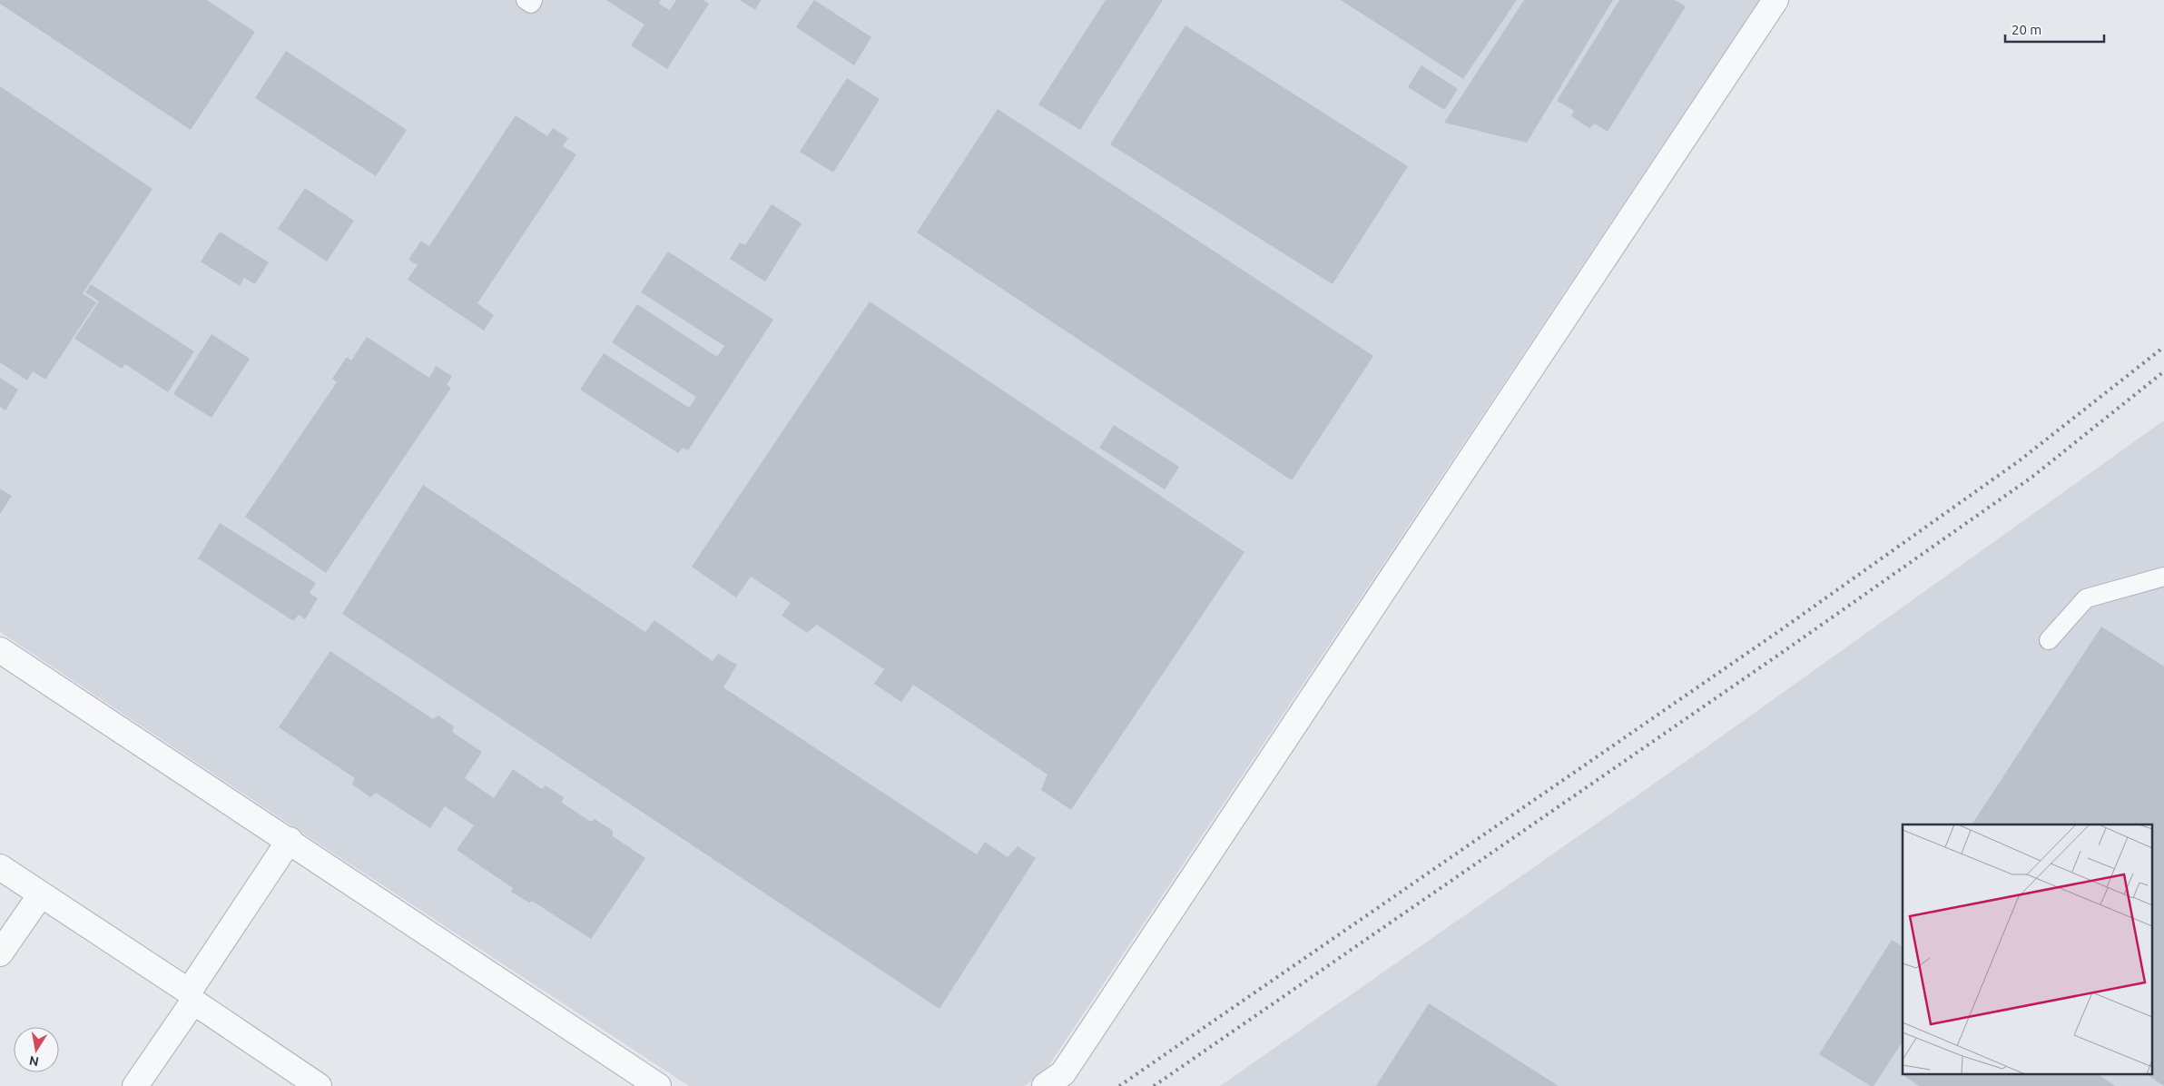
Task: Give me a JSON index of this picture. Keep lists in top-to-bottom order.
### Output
{
  "scale_bar": "20 m",
  "north": "bottom"
}
